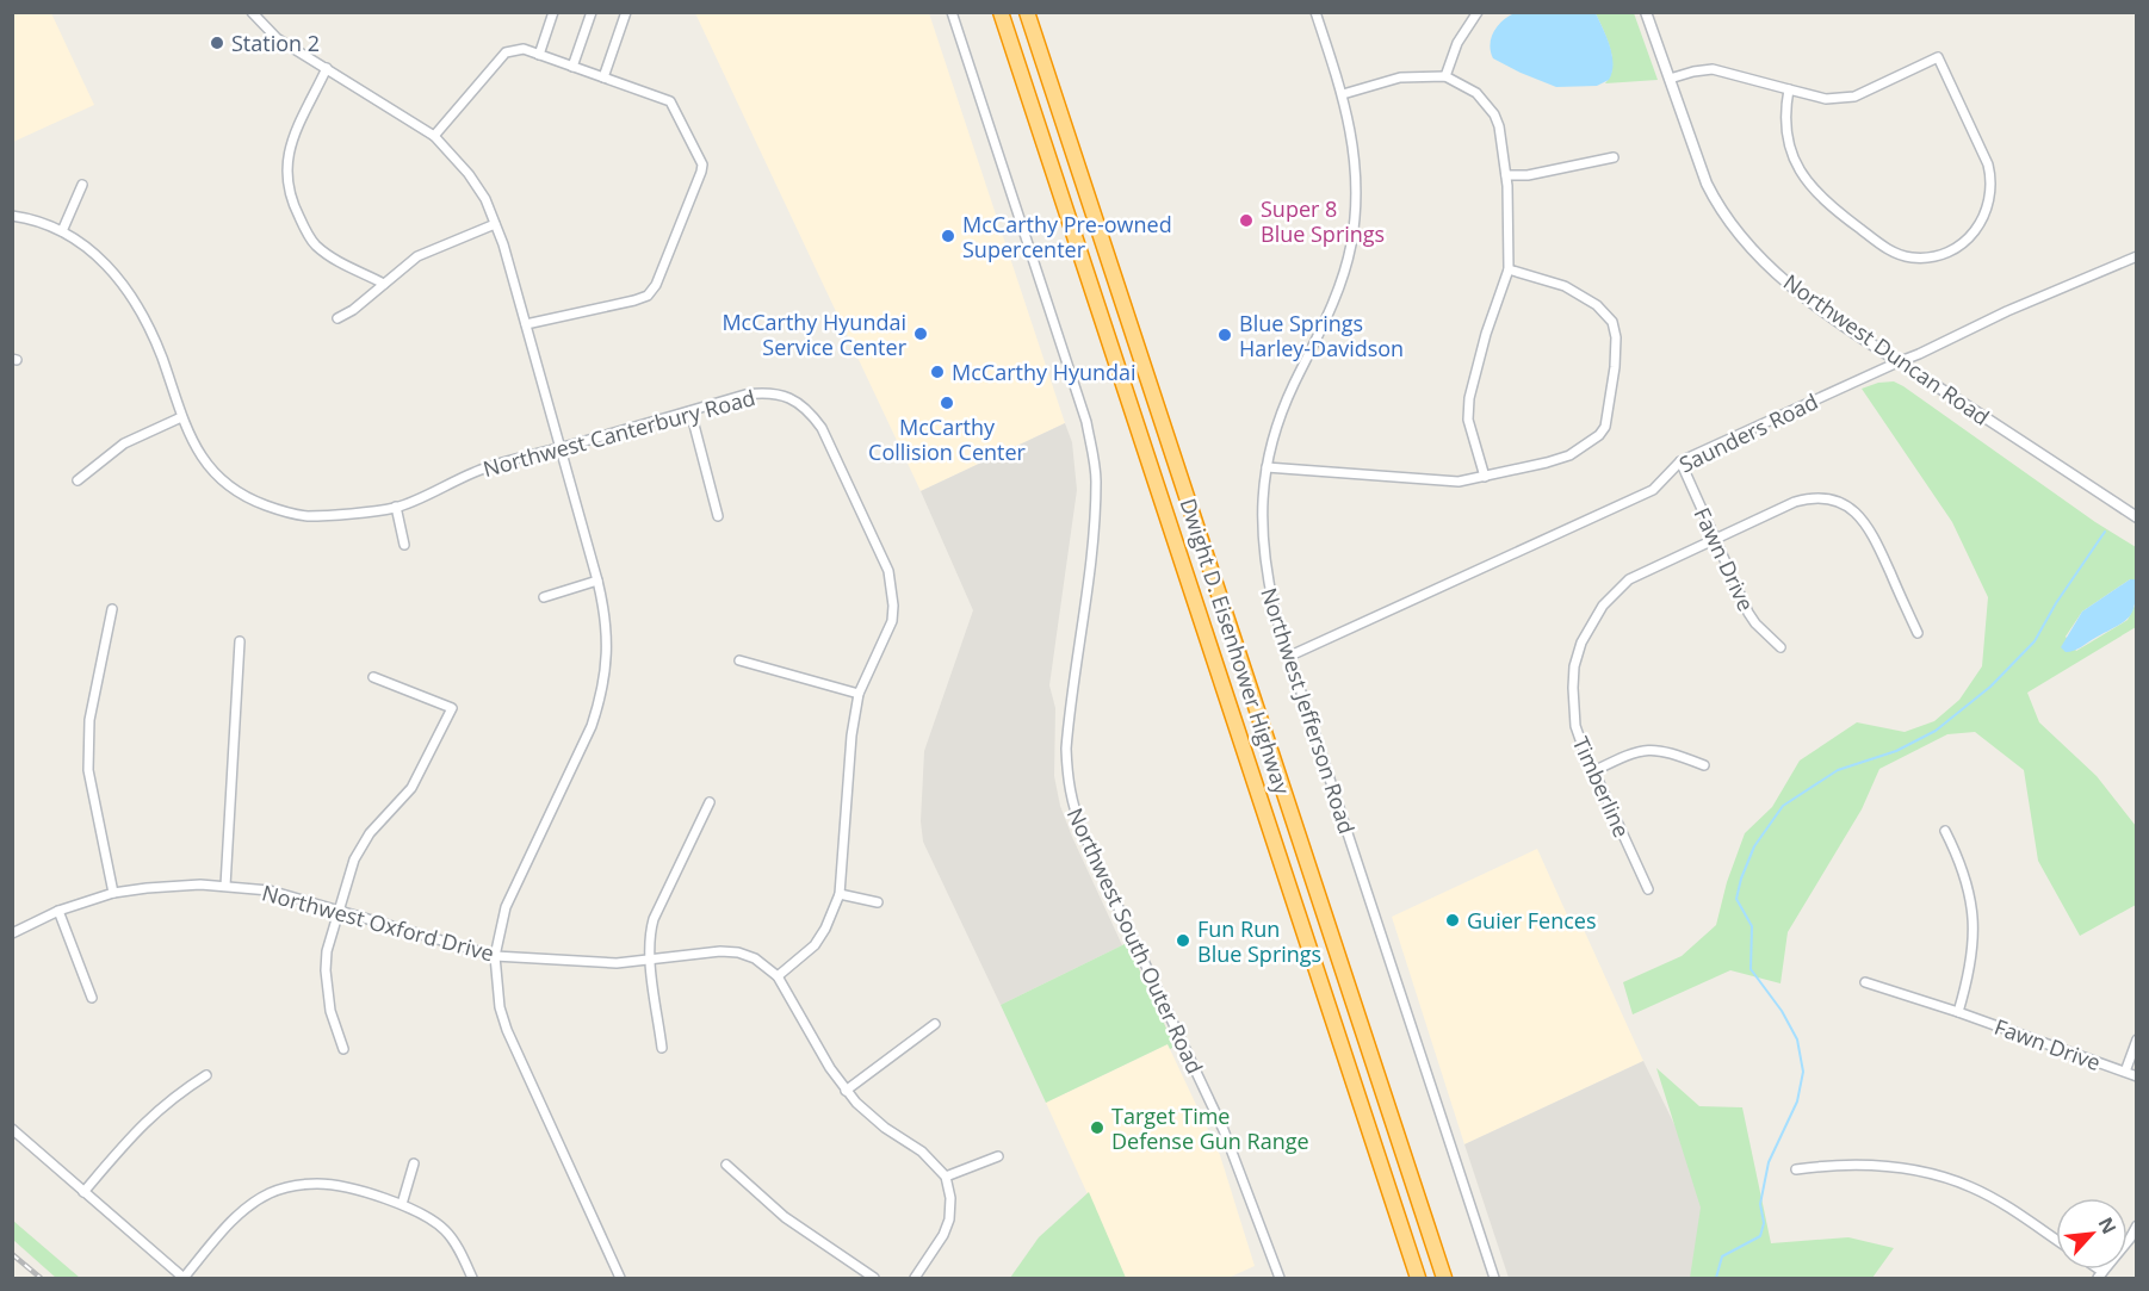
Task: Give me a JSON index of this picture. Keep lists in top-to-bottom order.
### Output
{
  "streets": {
    "highway": ["Dwight D. Eisenhower Highway"],
    "street": [
      "Northwest Duncan Road",
      "Northwest Canterbury Road",
      "Saunders Road",
      "Fawn Drive",
      "Northwest Jefferson Road",
      "Timberline",
      "Northwest Oxford Drive",
      "Northwest South Outer Road"
    ]
  },
  "crossings": [
    ["Northwest Duncan Road", "Saunders Road"],
    ["Northwest Canterbury Road", "Northwest Oxford Drive"],
    ["Saunders Road", "Fawn Drive"],
    ["Saunders Road", "Northwest Jefferson Road"],
    ["Fawn Drive", "Timberline"]
  ],
  "places": [
    "Station 2",
    "Super 8 Blue Springs",
    "McCarthy Pre-owned Supercenter",
    "McCarthy Hyundai Service Center",
    "Blue Springs Harley-Davidson",
    "McCarthy Hyundai",
    "McCarthy Collision Center",
    "Guier Fences",
    "Fun Run Blue Springs",
    "Target Time Defense Gun Range"
  ],
  "north": "top right"
}
